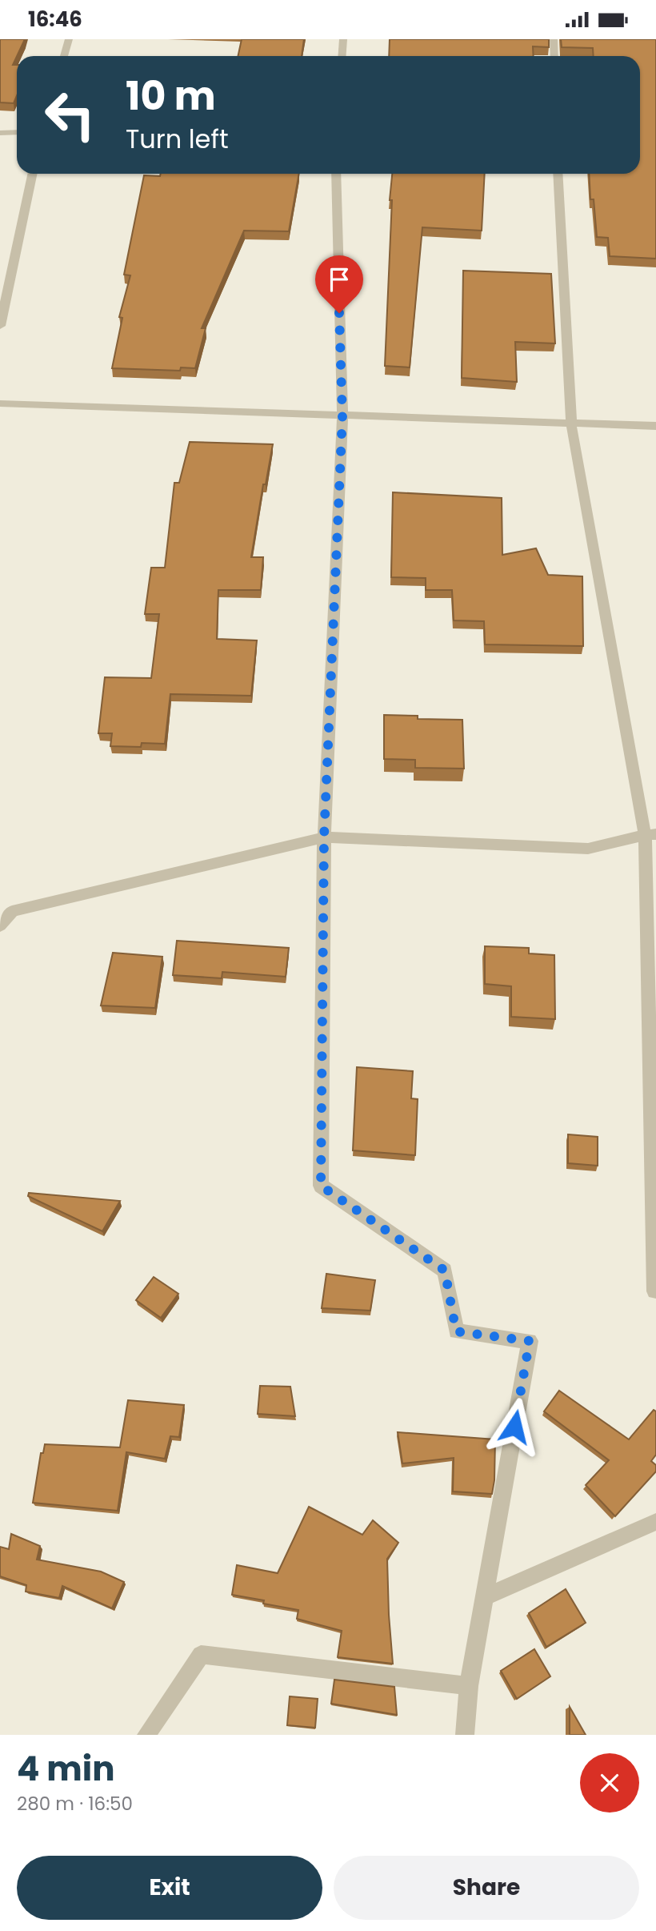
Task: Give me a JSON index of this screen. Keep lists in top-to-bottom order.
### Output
{
  "page": {
    "status": "16:46",
    "turn": ["10 m", "Turn left"],
    "heading": ["4 min", "280 m · 16:50"],
    "buttons": ["Exit", "Share"]
  }
}
